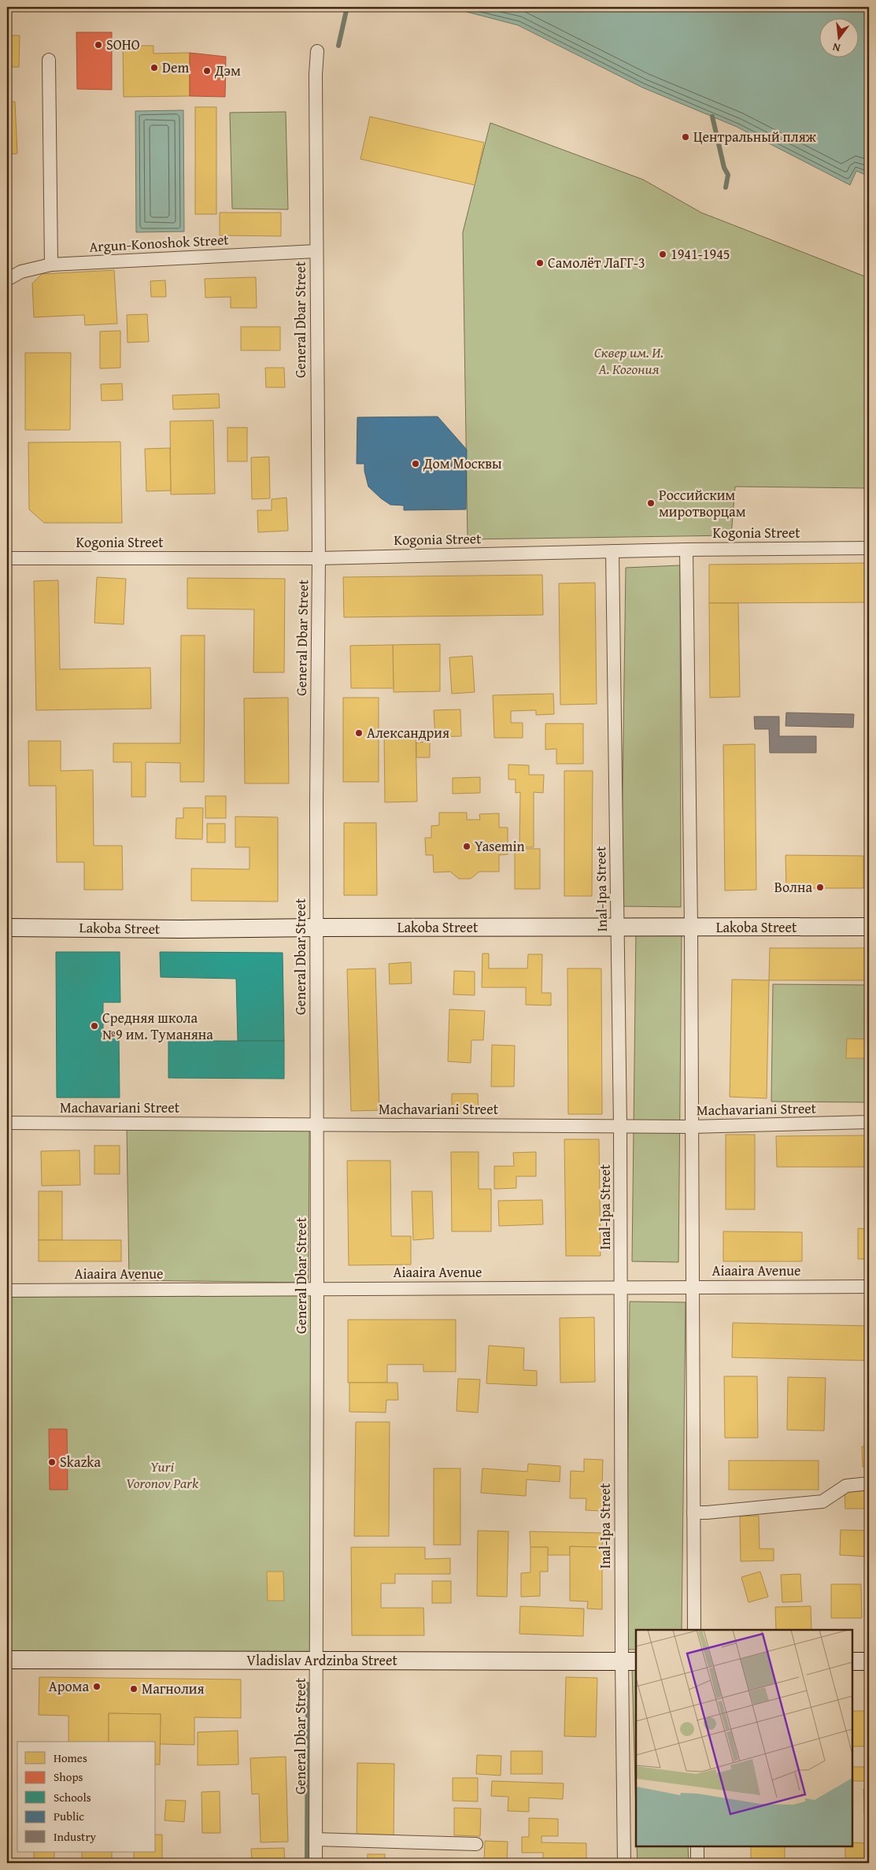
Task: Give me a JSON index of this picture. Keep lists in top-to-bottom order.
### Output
{
  "streets": {
    "main road": ["Lakoba Street", "Vladislav Ardzinba Street"],
    "street": [
      "Argun-Konoshok Street",
      "General Dbar Street",
      "Kogonia Street",
      "Inal-Ipa Street",
      "Machavariani Street",
      "Aiaaira Avenue"
    ]
  },
  "crossings": [
    ["Argun-Konoshok Street", "General Dbar Street"],
    ["General Dbar Street", "Kogonia Street"],
    ["General Dbar Street", "Lakoba Street"],
    ["General Dbar Street", "Machavariani Street"],
    ["General Dbar Street", "Aiaaira Avenue"],
    ["General Dbar Street", "Vladislav Ardzinba Street"],
    ["Kogonia Street", "Inal-Ipa Street"],
    ["Inal-Ipa Street", "Lakoba Street"],
    ["Inal-Ipa Street", "Machavariani Street"],
    ["Inal-Ipa Street", "Aiaaira Avenue"],
    ["Inal-Ipa Street", "Vladislav Ardzinba Street"]
  ],
  "parks": ["Сквер им. И. А. Когония", "Yuri Voronov Park"],
  "places": [
    "SOHO",
    "Dem",
    "Дэм",
    "Центральный пляж",
    "1941-1945",
    "Самолёт ЛаГГ-3",
    "Дом Москвы",
    "Российским миротворцам",
    "Александрия",
    "Yasemin",
    "Волна",
    "Средняя школа №9 им. Туманяна",
    "Skazka",
    "Арома",
    "Магнолия"
  ],
  "legend": [
    "Homes",
    "Shops",
    "Schools",
    "Public",
    "Industry"
  ],
  "north": "bottom"
}
